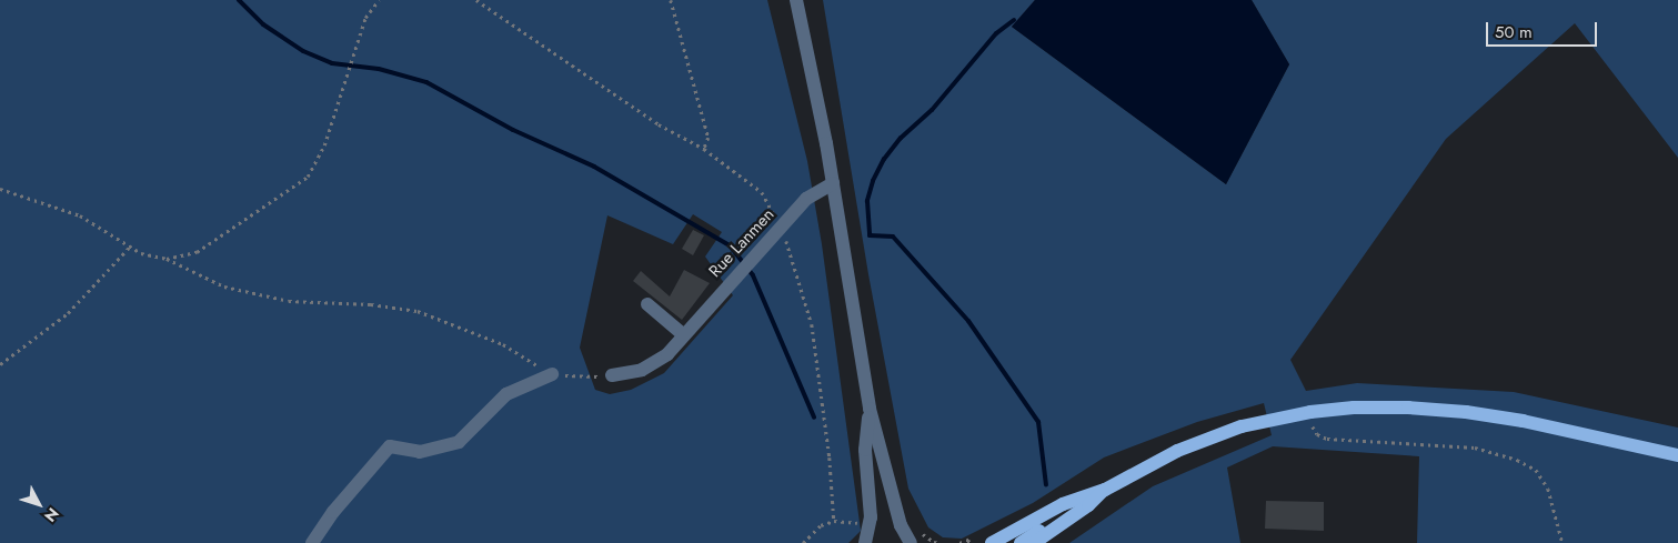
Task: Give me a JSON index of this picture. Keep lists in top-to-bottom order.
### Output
{
  "streets": {
    "street": ["Rue Lanmen"]
  },
  "scale_bar": "50 m",
  "north": "bottom right"
}
